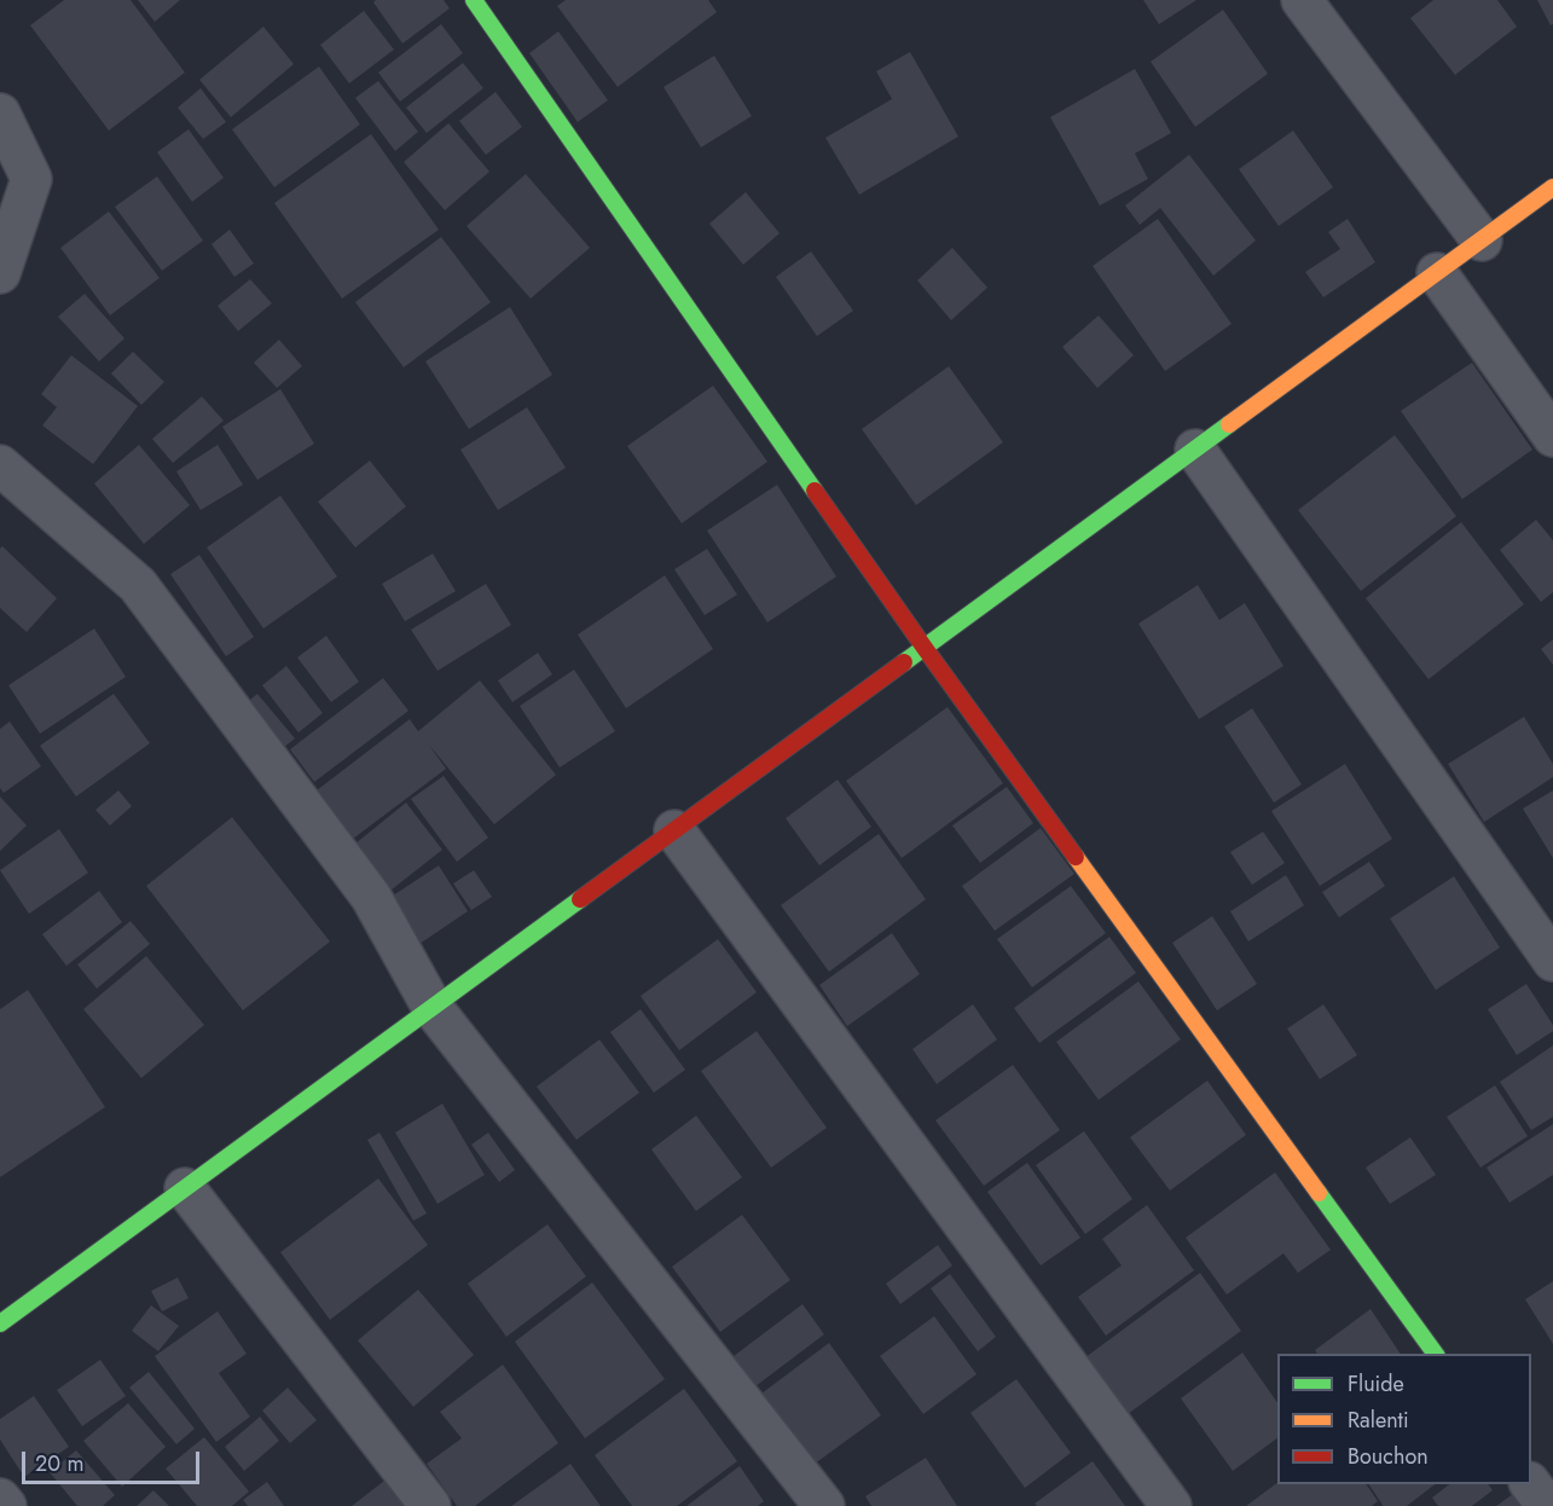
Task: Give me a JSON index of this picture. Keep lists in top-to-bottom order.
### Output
{
  "legend": ["Fluide", "Ralenti", "Bouchon"],
  "scale_bar": "20 m"
}
